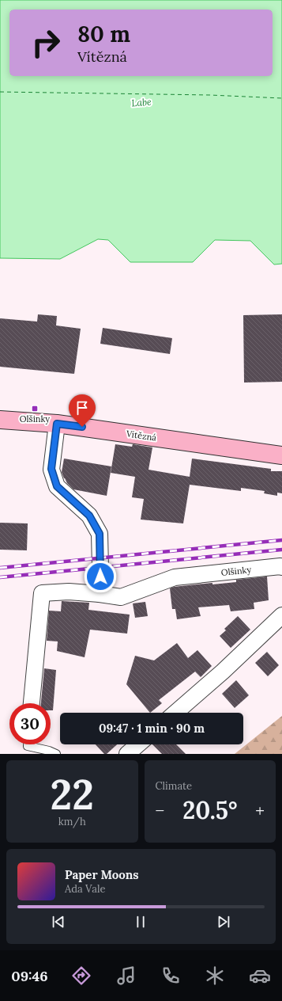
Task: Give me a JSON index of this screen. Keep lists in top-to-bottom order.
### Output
{
  "streets": {
    "main road": ["Vítězná"],
    "street": ["Olšinky"]
  },
  "water": ["Labe"],
  "places": {
    "transit": ["Olšinky"]
  },
  "page": {
    "turn": ["80 m", "Vítězná"],
    "limit": "30",
    "trip": "09:47 · 1 min · 90 m",
    "tile": [
      ["22", "km/h"],
      "Climate"
    ],
    "heat": ["−", "20.5°", "+"],
    "song": ["Paper Moons", "Ada Vale"],
    "tabs": "09:46"
  }
}
